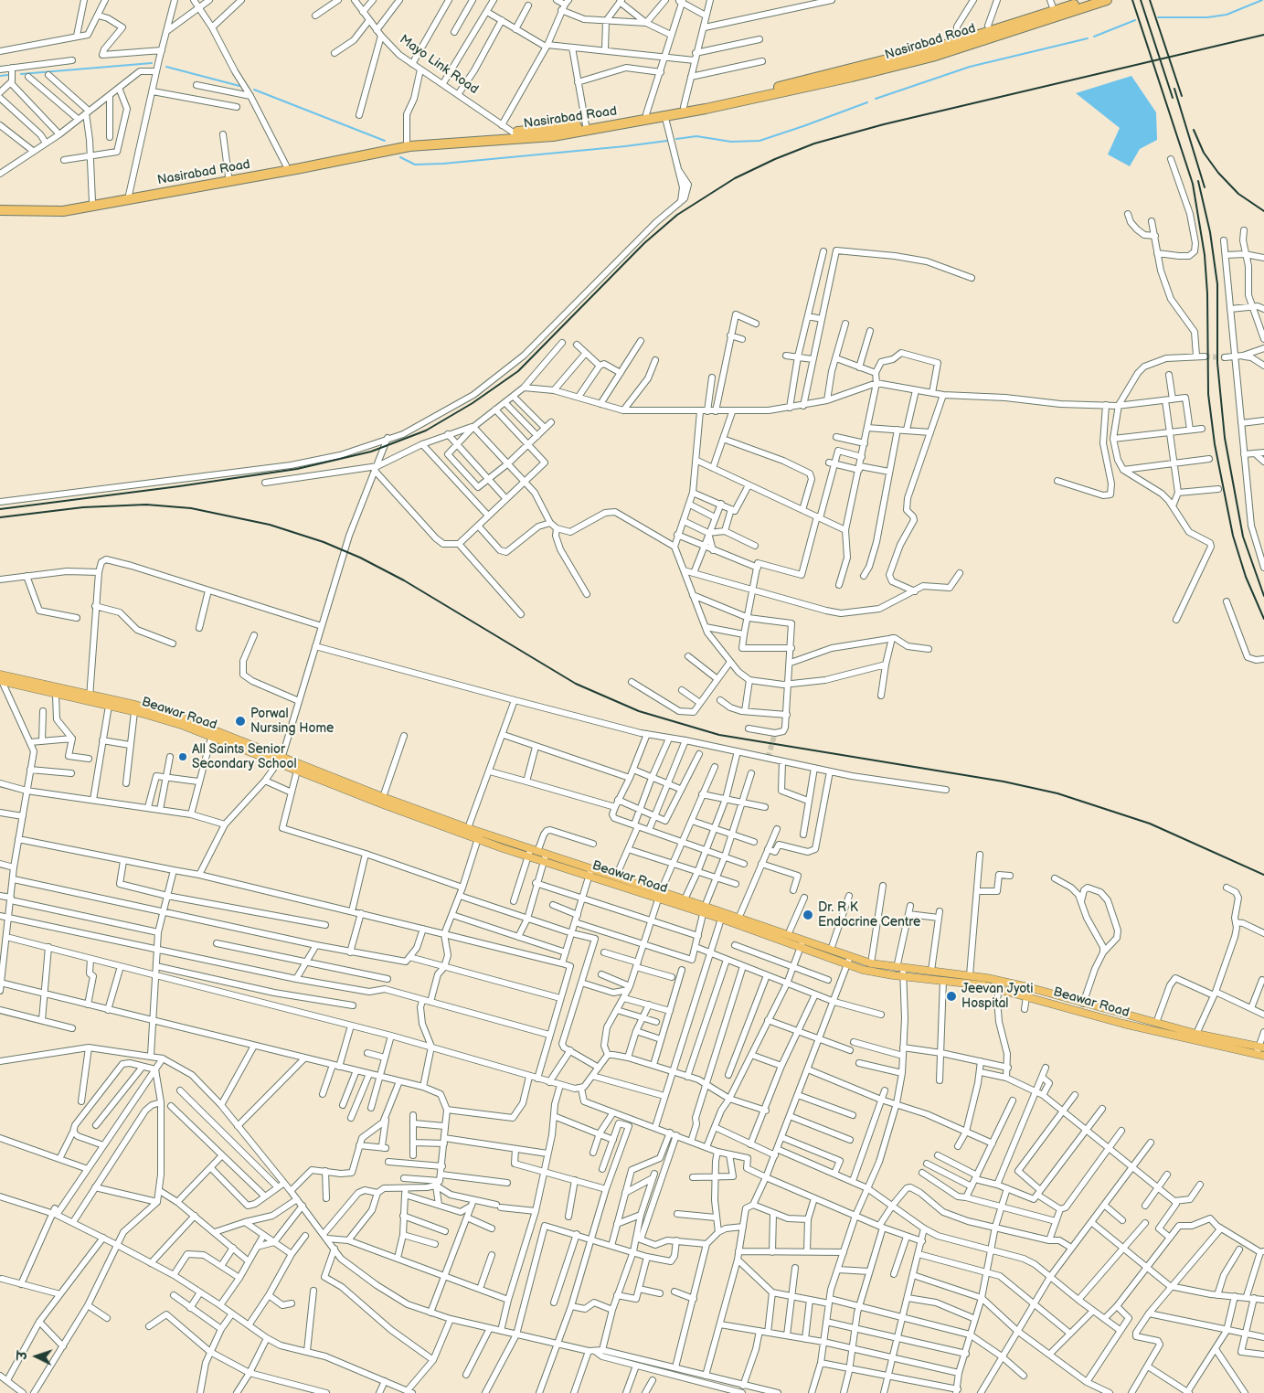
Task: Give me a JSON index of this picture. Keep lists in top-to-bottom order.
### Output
{
  "streets": {
    "highway": ["Nasirabad Road"],
    "main road": ["Beawar Road"],
    "street": ["Mayo Link Road"]
  },
  "crossings": [
    ["Nasirabad Road", "Mayo Link Road"]
  ],
  "places": [
    "Porwal Nursing Home",
    "All Saints Senior Secondary School",
    "Dr. R K Endocrine Centre",
    "Jeevan Jyoti Hospital"
  ],
  "north": "left"
}
